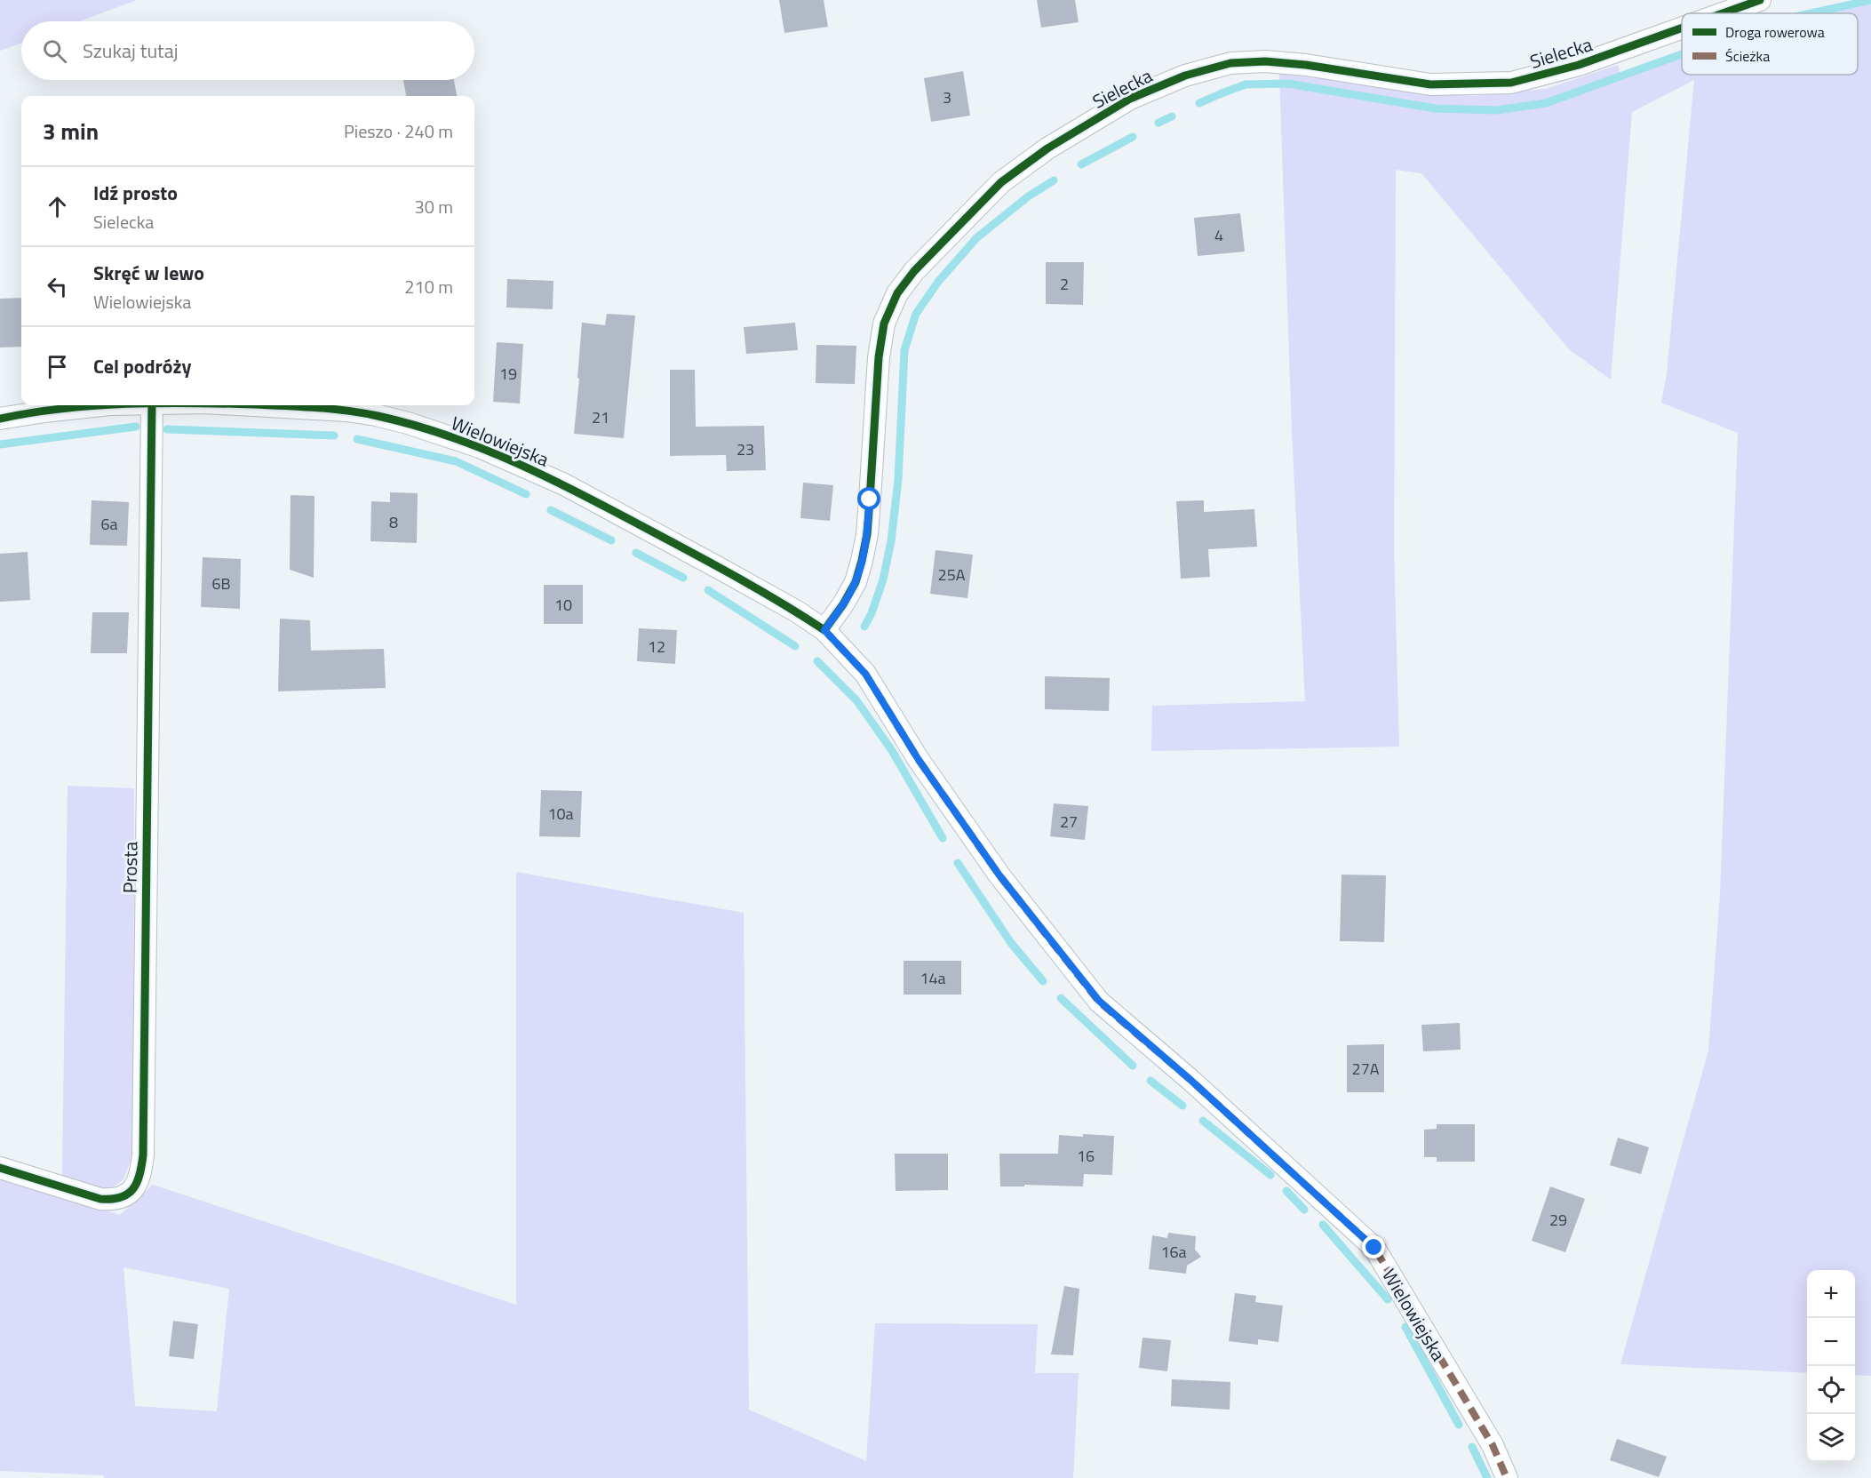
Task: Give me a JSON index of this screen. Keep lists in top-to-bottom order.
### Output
{
  "streets": {
    "street": ["Sielecka", "Wielowiejska", "Prosta"]
  },
  "crossings": [
    ["Sielecka", "Wielowiejska"]
  ],
  "house_numbers": [
    "3",
    "4",
    "2",
    "19",
    "21",
    "23",
    "8",
    "6a",
    "25A",
    "6B",
    "10",
    "12",
    "10a",
    "27",
    "14a",
    "27A",
    "16",
    "29",
    "16a"
  ],
  "legend": ["Droga rowerowa", "Ścieżka"],
  "page": {
    "search": "Szukaj tutaj",
    "heading": ["3 min", "Pieszo · 240 m"],
    "list": [
      ["Idź prosto", "Sielecka", "30 m"],
      ["Skręć w lewo", "Wielowiejska", "210 m"],
      "Cel podróży"
    ],
    "map_buttons": ["+", "−"]
  }
}
